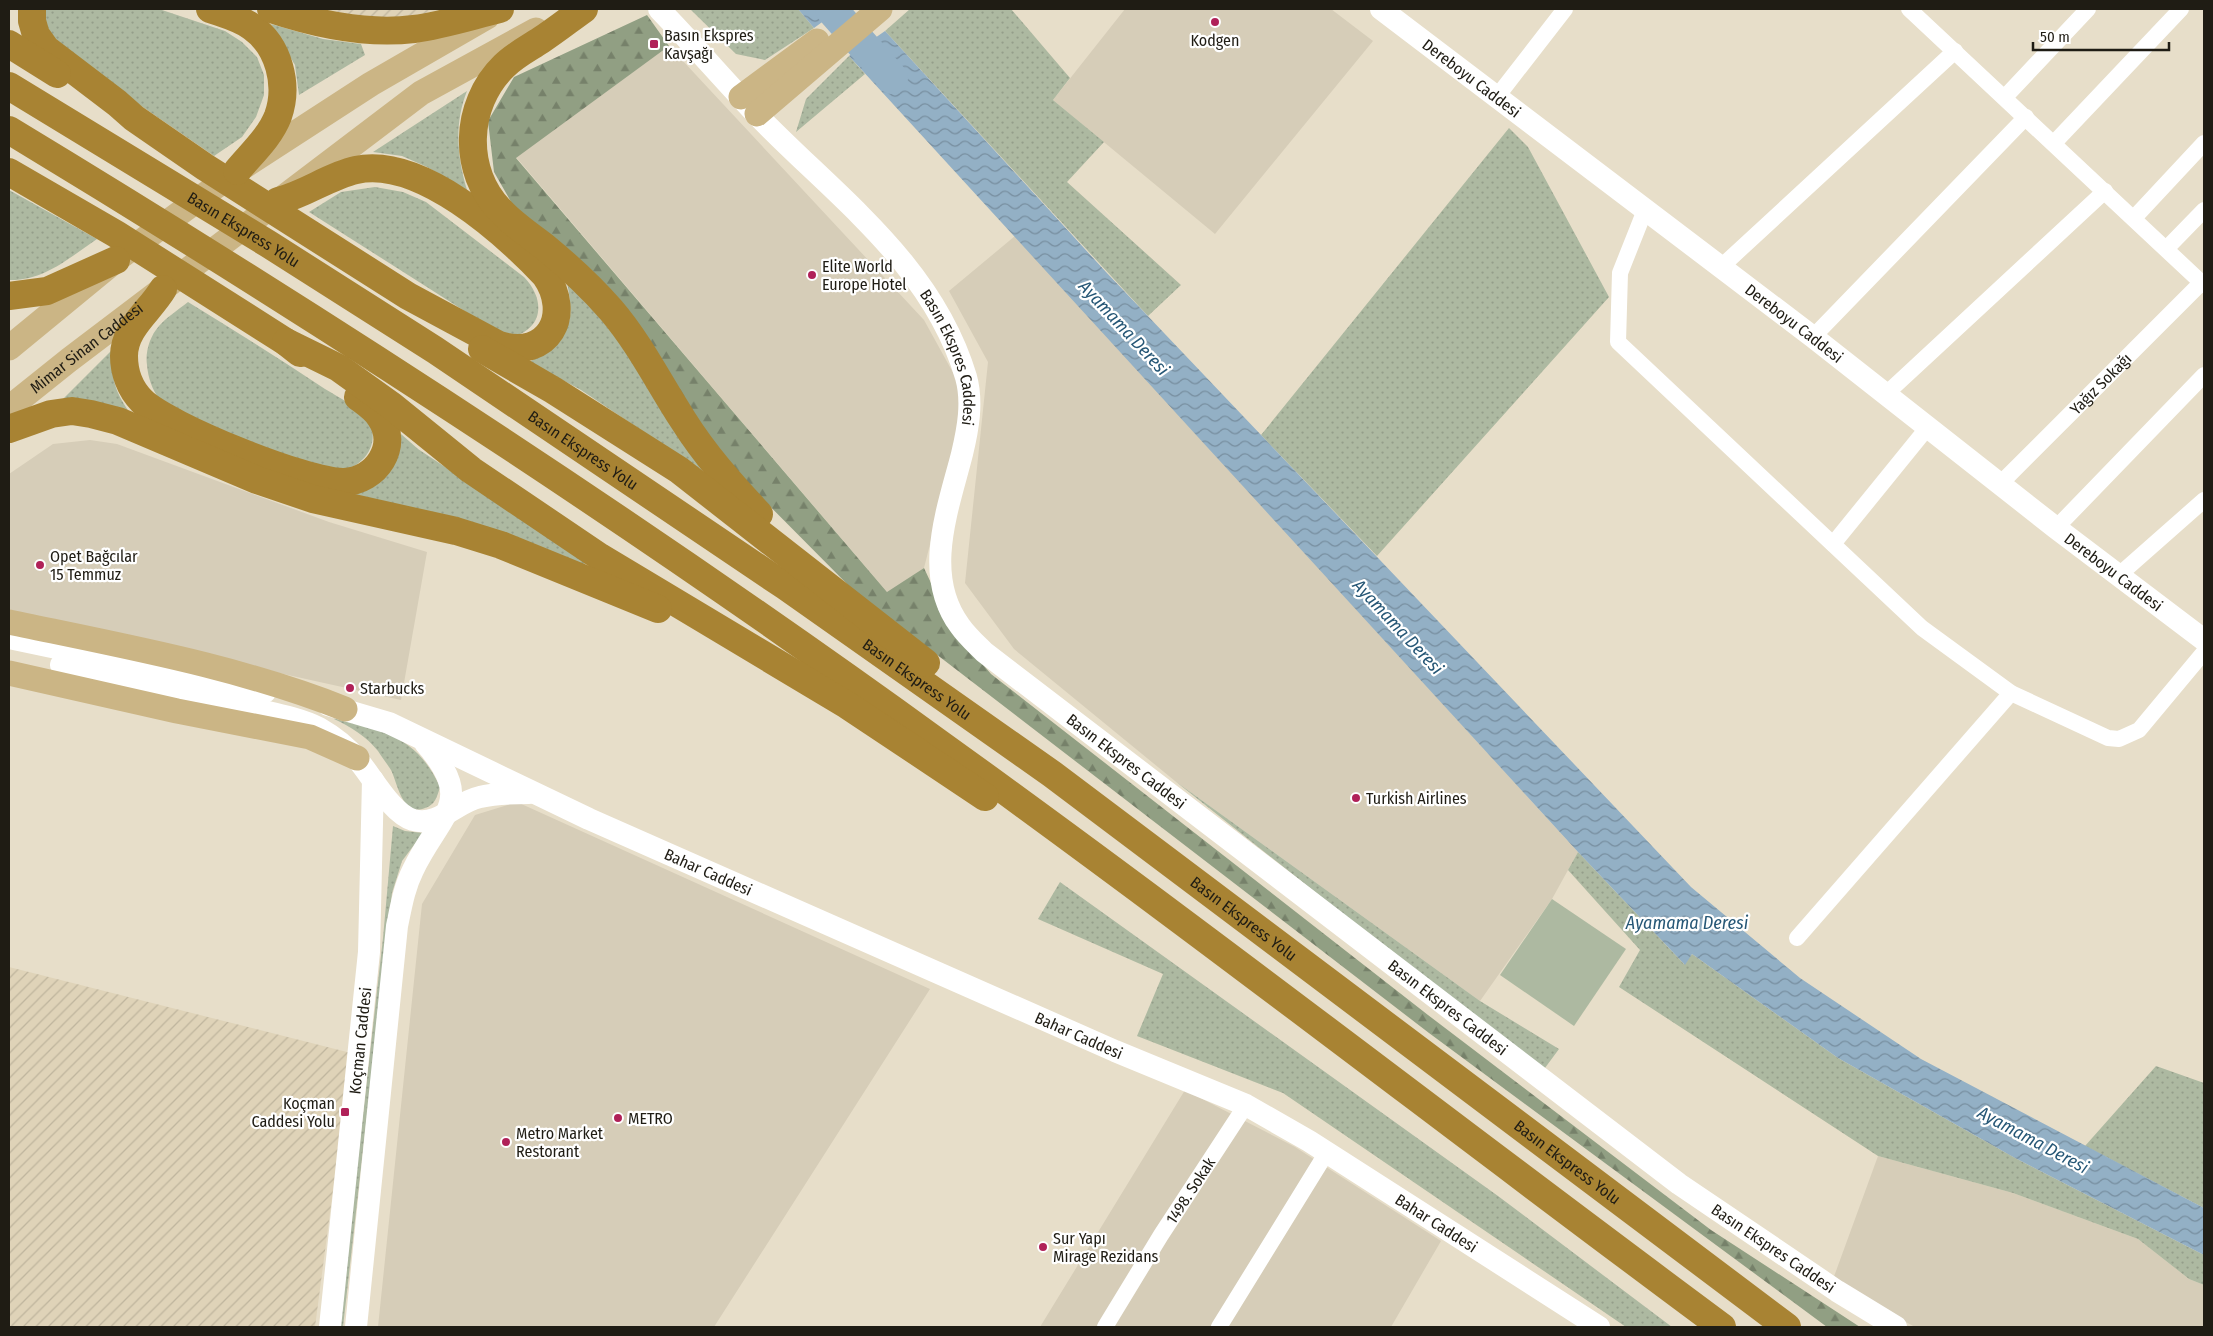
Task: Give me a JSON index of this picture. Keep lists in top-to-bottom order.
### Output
{
  "streets": {
    "highway": ["Basın Ekspress Yolu"],
    "main road": [
      "Dereboyu Caddesi",
      "Mimar Sinan Caddesi",
      "Basın Ekspres Caddesi",
      "Bahar Caddesi",
      "Koçman Caddesi"
    ],
    "street": ["Yağız Sokağı", "1498. Sokak"]
  },
  "crossings": [
    ["Dereboyu Caddesi", "Yağız Sokağı"],
    ["Bahar Caddesi", "1498. Sokak"]
  ],
  "water": ["Ayamama Deresi"],
  "places": {
    "other": [
      "Kodgen",
      "Elite World Europe Hotel",
      "Opet Bağcılar 15 Temmuz",
      "Starbucks",
      "Turkish Airlines",
      "METRO",
      "Metro Market Restorant",
      "Sur Yapı Mirage Rezidans"
    ],
    "transit": ["Basın Ekspres Kavşağı", "Koçman Caddesi Yolu"]
  },
  "scale_bar": "50 m"
}
